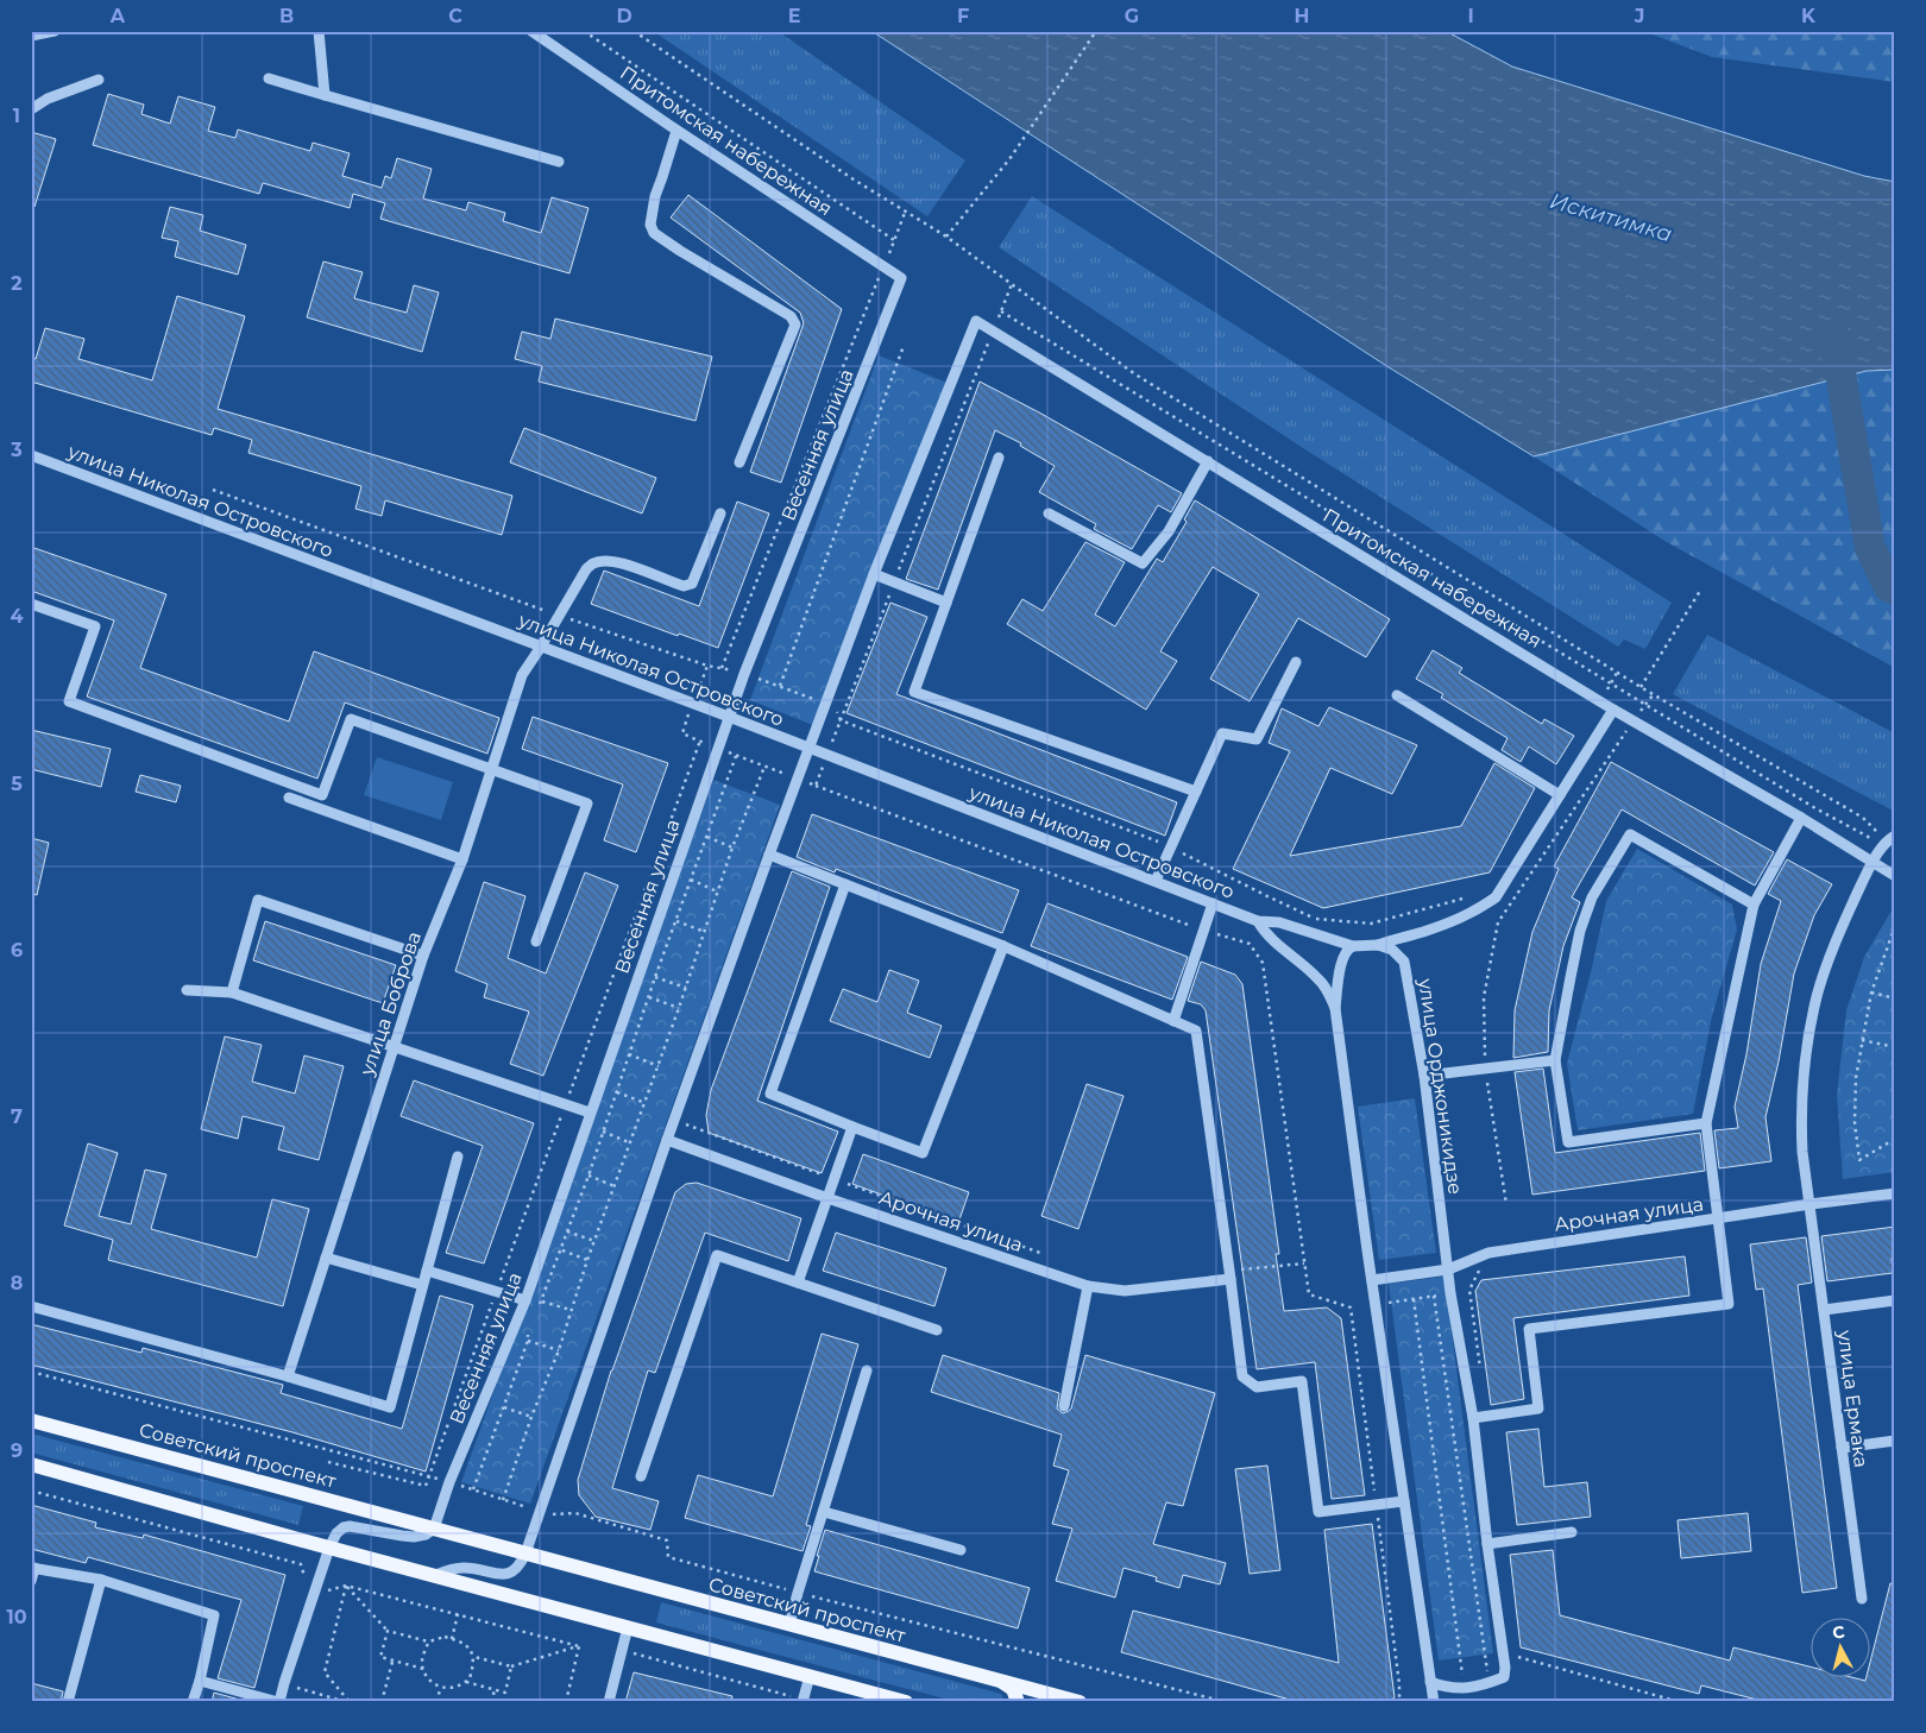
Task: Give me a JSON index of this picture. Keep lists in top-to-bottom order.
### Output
{
  "streets": {
    "main road": ["Советский проспект"],
    "street": [
      "Притомская набережная",
      "Весенняя улица",
      "улица Николая Островского",
      "улица Боброва",
      "улица Орджоникидзе",
      "Арочная улица",
      "улица Ермака"
    ]
  },
  "crossings": [
    ["Притомская набережная", "Весенняя улица"],
    ["Весенняя улица", "улица Николая Островского"],
    ["Весенняя улица", "Советский проспект"],
    ["улица Николая Островского", "улица Боброва"],
    ["улица Николая Островского", "улица Орджоникидзе"],
    ["улица Орджоникидзе", "Арочная улица"],
    ["Арочная улица", "улица Ермака"]
  ],
  "water": ["Искитимка"],
  "north": "top",
  "grid": {
    "columns": [
      "A",
      "B",
      "C",
      "D",
      "E",
      "F",
      "G",
      "H",
      "I",
      "J",
      "K"
    ],
    "rows": [
      "1",
      "2",
      "3",
      "4",
      "5",
      "6",
      "7",
      "8",
      "9",
      "10"
    ]
  }
}
